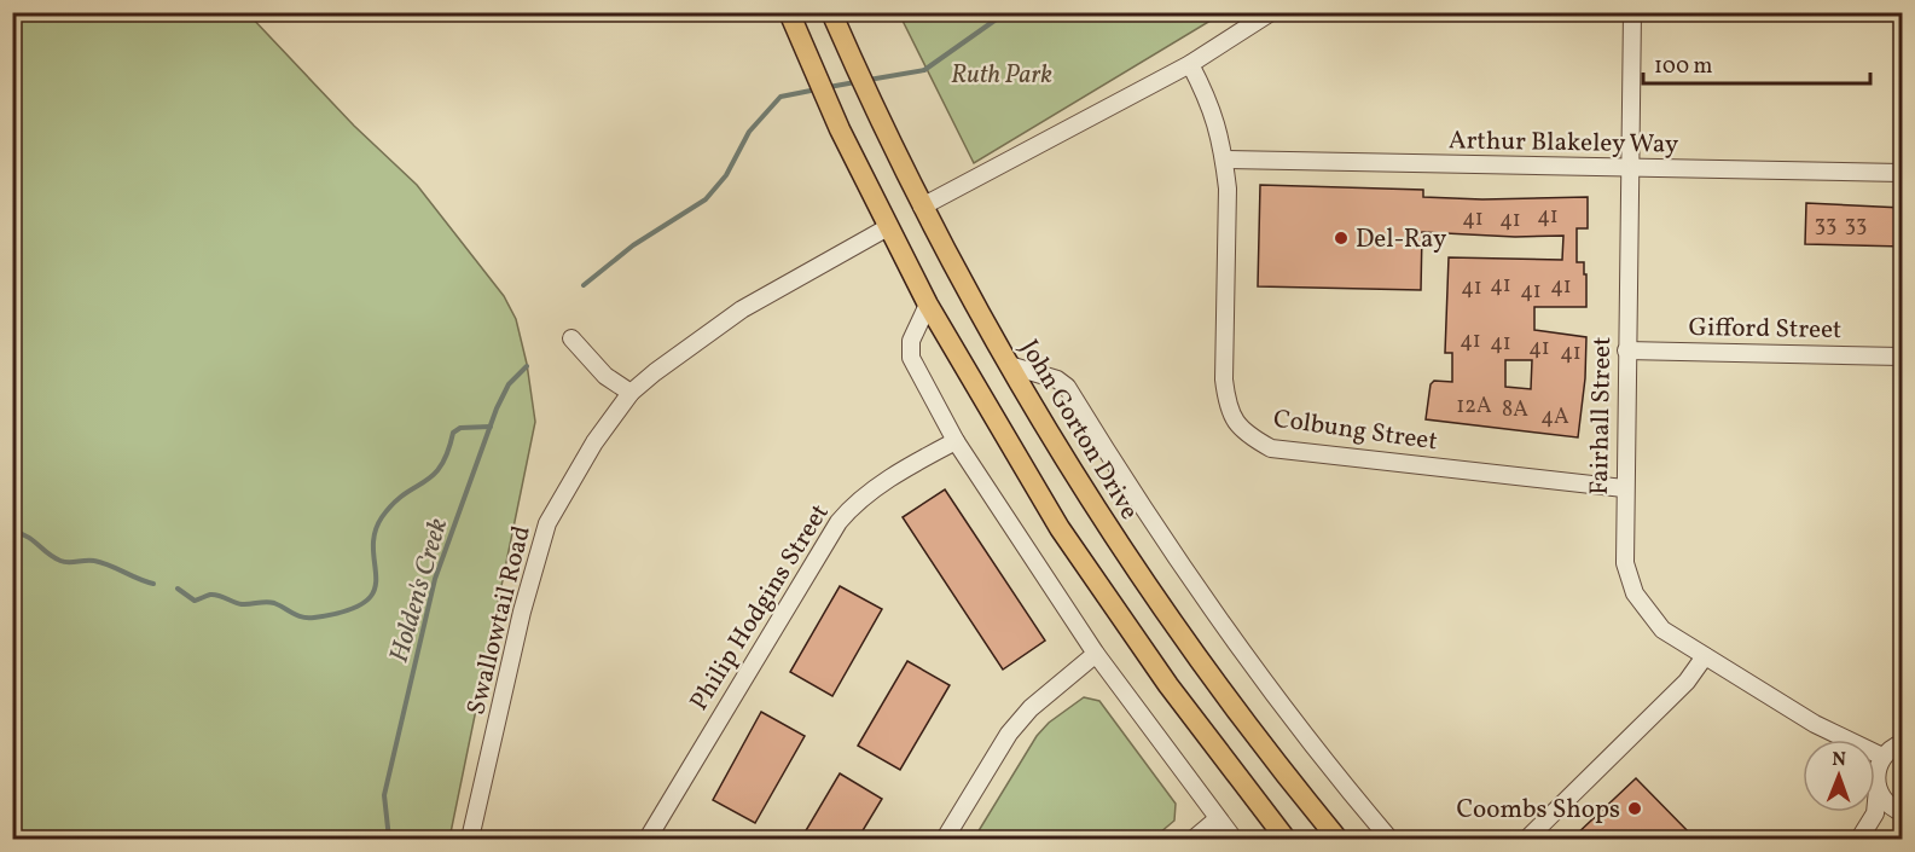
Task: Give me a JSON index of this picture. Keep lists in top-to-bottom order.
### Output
{
  "streets": {
    "main road": ["John Gorton Drive"],
    "street": [
      "Arthur Blakeley Way",
      "Gifford Street",
      "Fairhall Street",
      "Colbung Street",
      "Philip Hodgins Street",
      "Swallowtail Road"
    ]
  },
  "crossings": [
    ["Arthur Blakeley Way", "Fairhall Street"],
    ["Arthur Blakeley Way", "Colbung Street"],
    ["Gifford Street", "Fairhall Street"],
    ["Fairhall Street", "Colbung Street"]
  ],
  "water": ["Holden's Creek"],
  "parks": ["Ruth Park"],
  "places": ["Del-Ray", "Coombs Shops"],
  "house_numbers": [
    "41",
    "41",
    "41",
    "33",
    "33",
    "41",
    "41",
    "41",
    "41",
    "41",
    "41",
    "41",
    "41",
    "12A",
    "8A",
    "4A"
  ],
  "scale_bar": "100 m",
  "north": "top"
}
